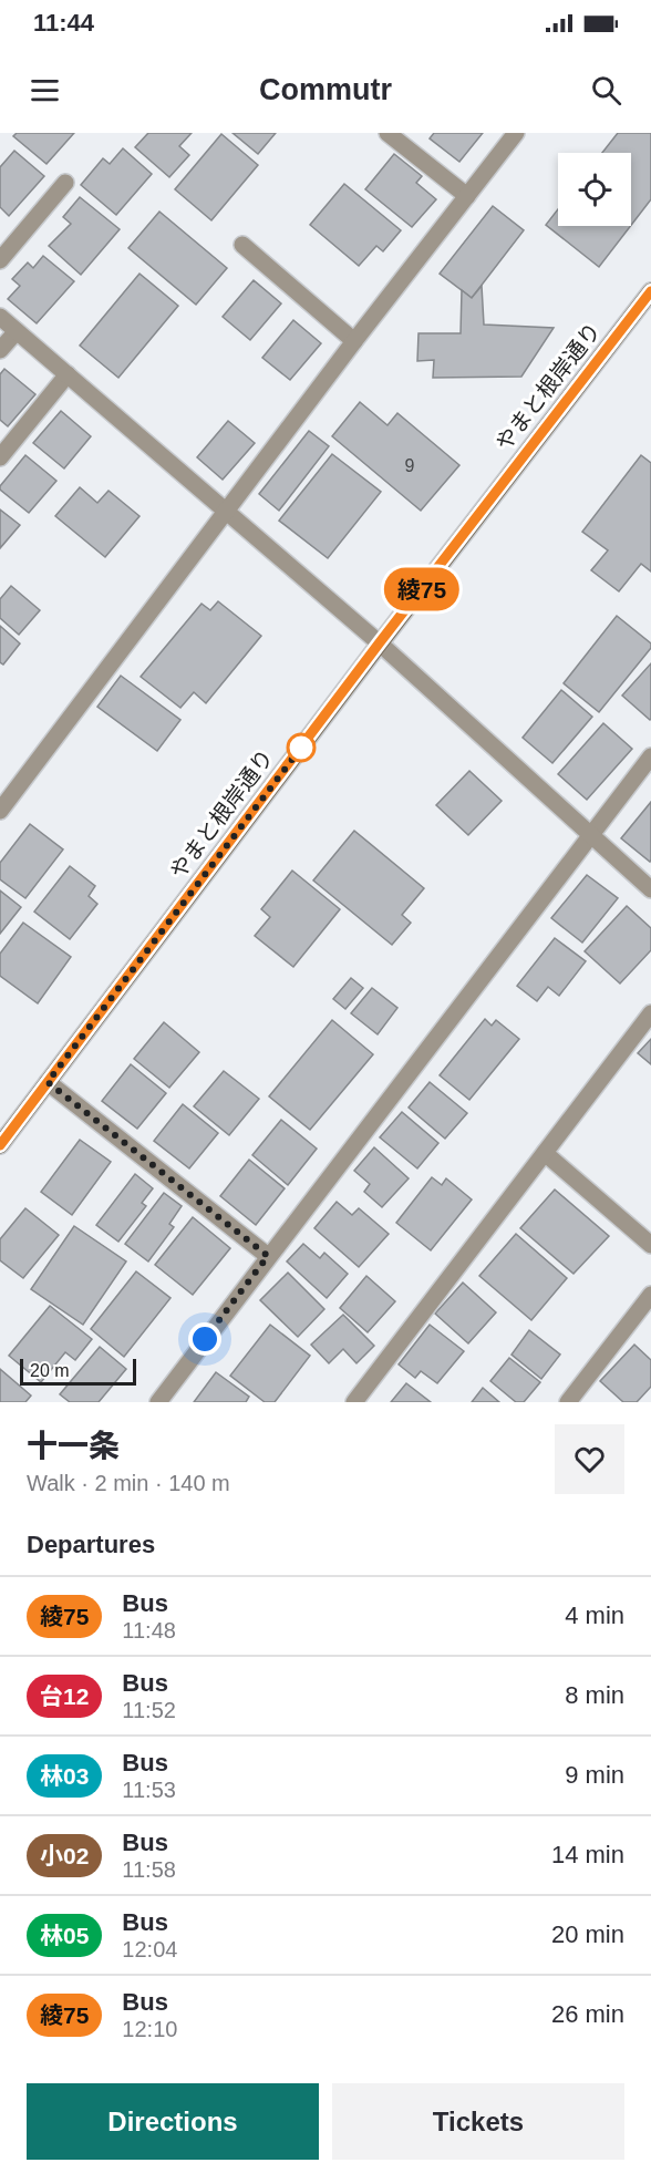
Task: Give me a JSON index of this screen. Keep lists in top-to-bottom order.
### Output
{
  "streets": {
    "street": ["やまと根岸通り"]
  },
  "lines": ["bus line 綾75"],
  "house_numbers": ["9"],
  "scale_bar": "20 m",
  "page": {
    "status": "11:44",
    "header": "Commutr",
    "on_map": "綾75",
    "scale": "20 m",
    "heading": [
      ["十一条", "Walk · 2 min · 140 m"],
      "Departures"
    ],
    "list": [
      {
        "mark": "綾75",
        "name": "Bus",
        "note": "11:48",
        "value": "4 min"
      },
      {
        "mark": "台12",
        "name": "Bus",
        "note": "11:52",
        "value": "8 min"
      },
      {
        "mark": "林03",
        "name": "Bus",
        "note": "11:53",
        "value": "9 min"
      },
      {
        "mark": "小02",
        "name": "Bus",
        "note": "11:58",
        "value": "14 min"
      },
      {
        "mark": "林05",
        "name": "Bus",
        "note": "12:04",
        "value": "20 min"
      },
      {
        "mark": "綾75",
        "name": "Bus",
        "note": "12:10",
        "value": "26 min"
      }
    ],
    "buttons": ["Directions", "Tickets"]
  }
}
